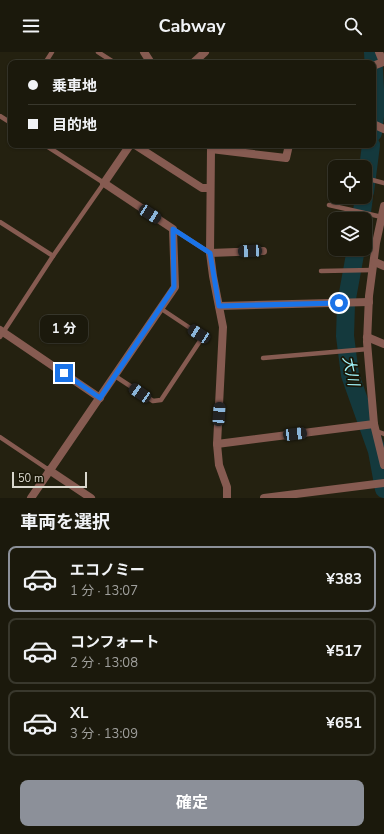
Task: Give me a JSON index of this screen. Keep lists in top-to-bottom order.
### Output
{
  "water": ["大川"],
  "scale_bar": "50 m",
  "page": {
    "header": "Cabway",
    "banner": ["乗車地", "目的地"],
    "bubble": "1 分",
    "scale": "50 m",
    "heading": "車両を選択",
    "list": [
      {
        "name": "エコノミー",
        "note": "1 分 · 13:07",
        "value": "¥383"
      },
      {
        "name": "コンフォート",
        "note": "2 分 · 13:08",
        "value": "¥517"
      },
      {
        "name": "XL",
        "note": "3 分 · 13:09",
        "value": "¥651"
      }
    ],
    "buttons": "確定"
  }
}
